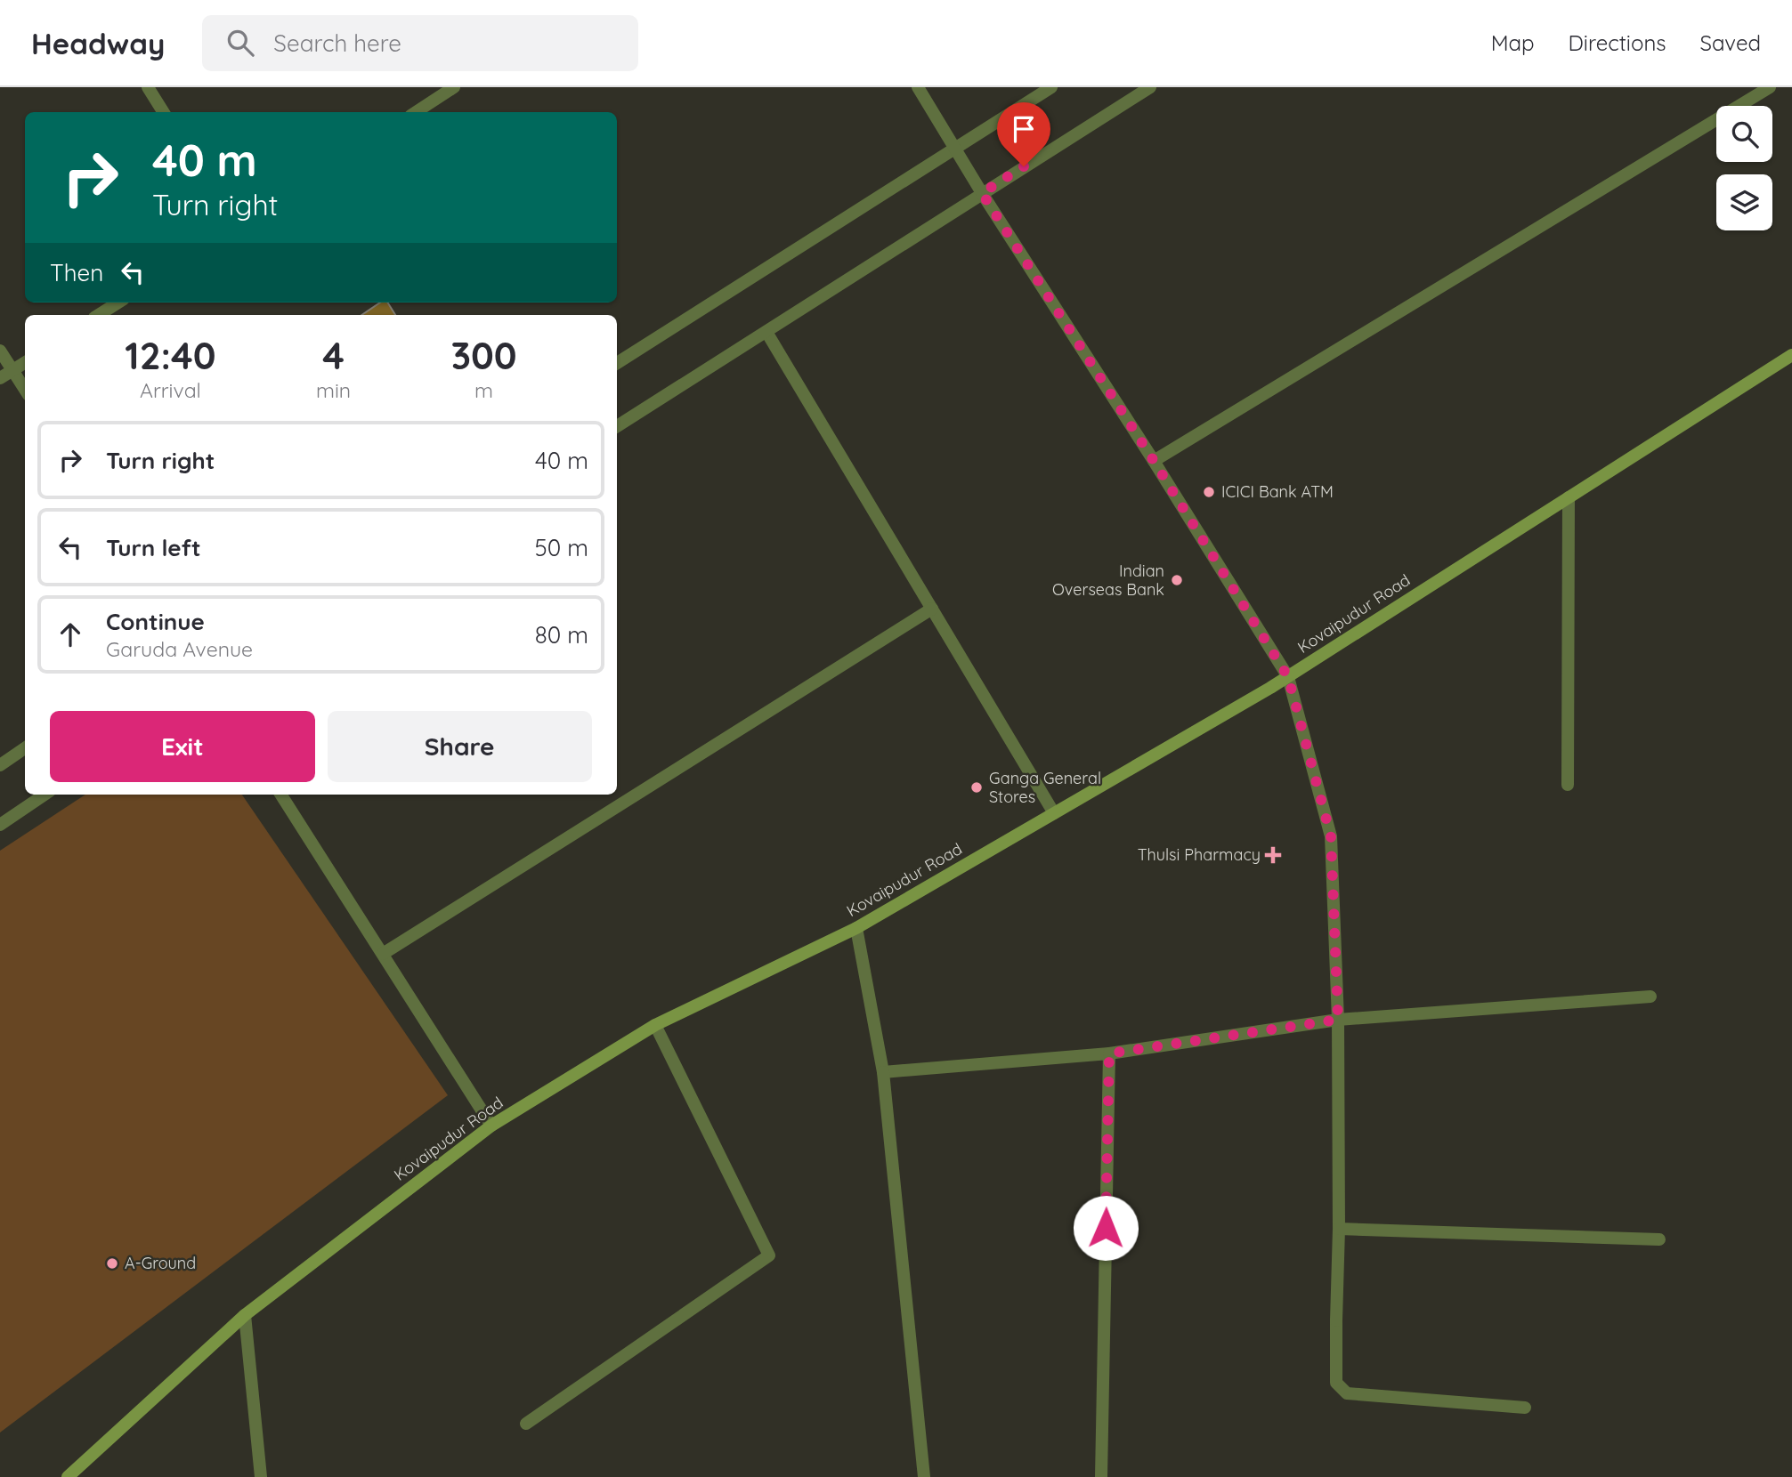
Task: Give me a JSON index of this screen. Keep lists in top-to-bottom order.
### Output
{
  "streets": {
    "main road": ["Kovaipudur Road"]
  },
  "places": {
    "other": [
      "ICICI Bank ATM",
      "Indian Overseas Bank",
      "Ganga General Stores",
      "A-Ground"
    ],
    "health": ["Thulsi Pharmacy"]
  },
  "page": {
    "header": "Headway",
    "search": "Search here",
    "nav": ["Map", "Directions", "Saved"],
    "turn": ["40 m", "Turn right"],
    "then": "Then",
    "eta": [
      "12:40",
      "Arrival",
      "4",
      "min",
      "300",
      "m"
    ],
    "list": [
      {
        "name": "Turn right",
        "value": "40 m"
      },
      {
        "name": "Turn left",
        "value": "50 m"
      },
      {
        "name": "Continue",
        "note": "Garuda Avenue",
        "value": "80 m"
      }
    ],
    "buttons": ["Exit", "Share"]
  }
}
